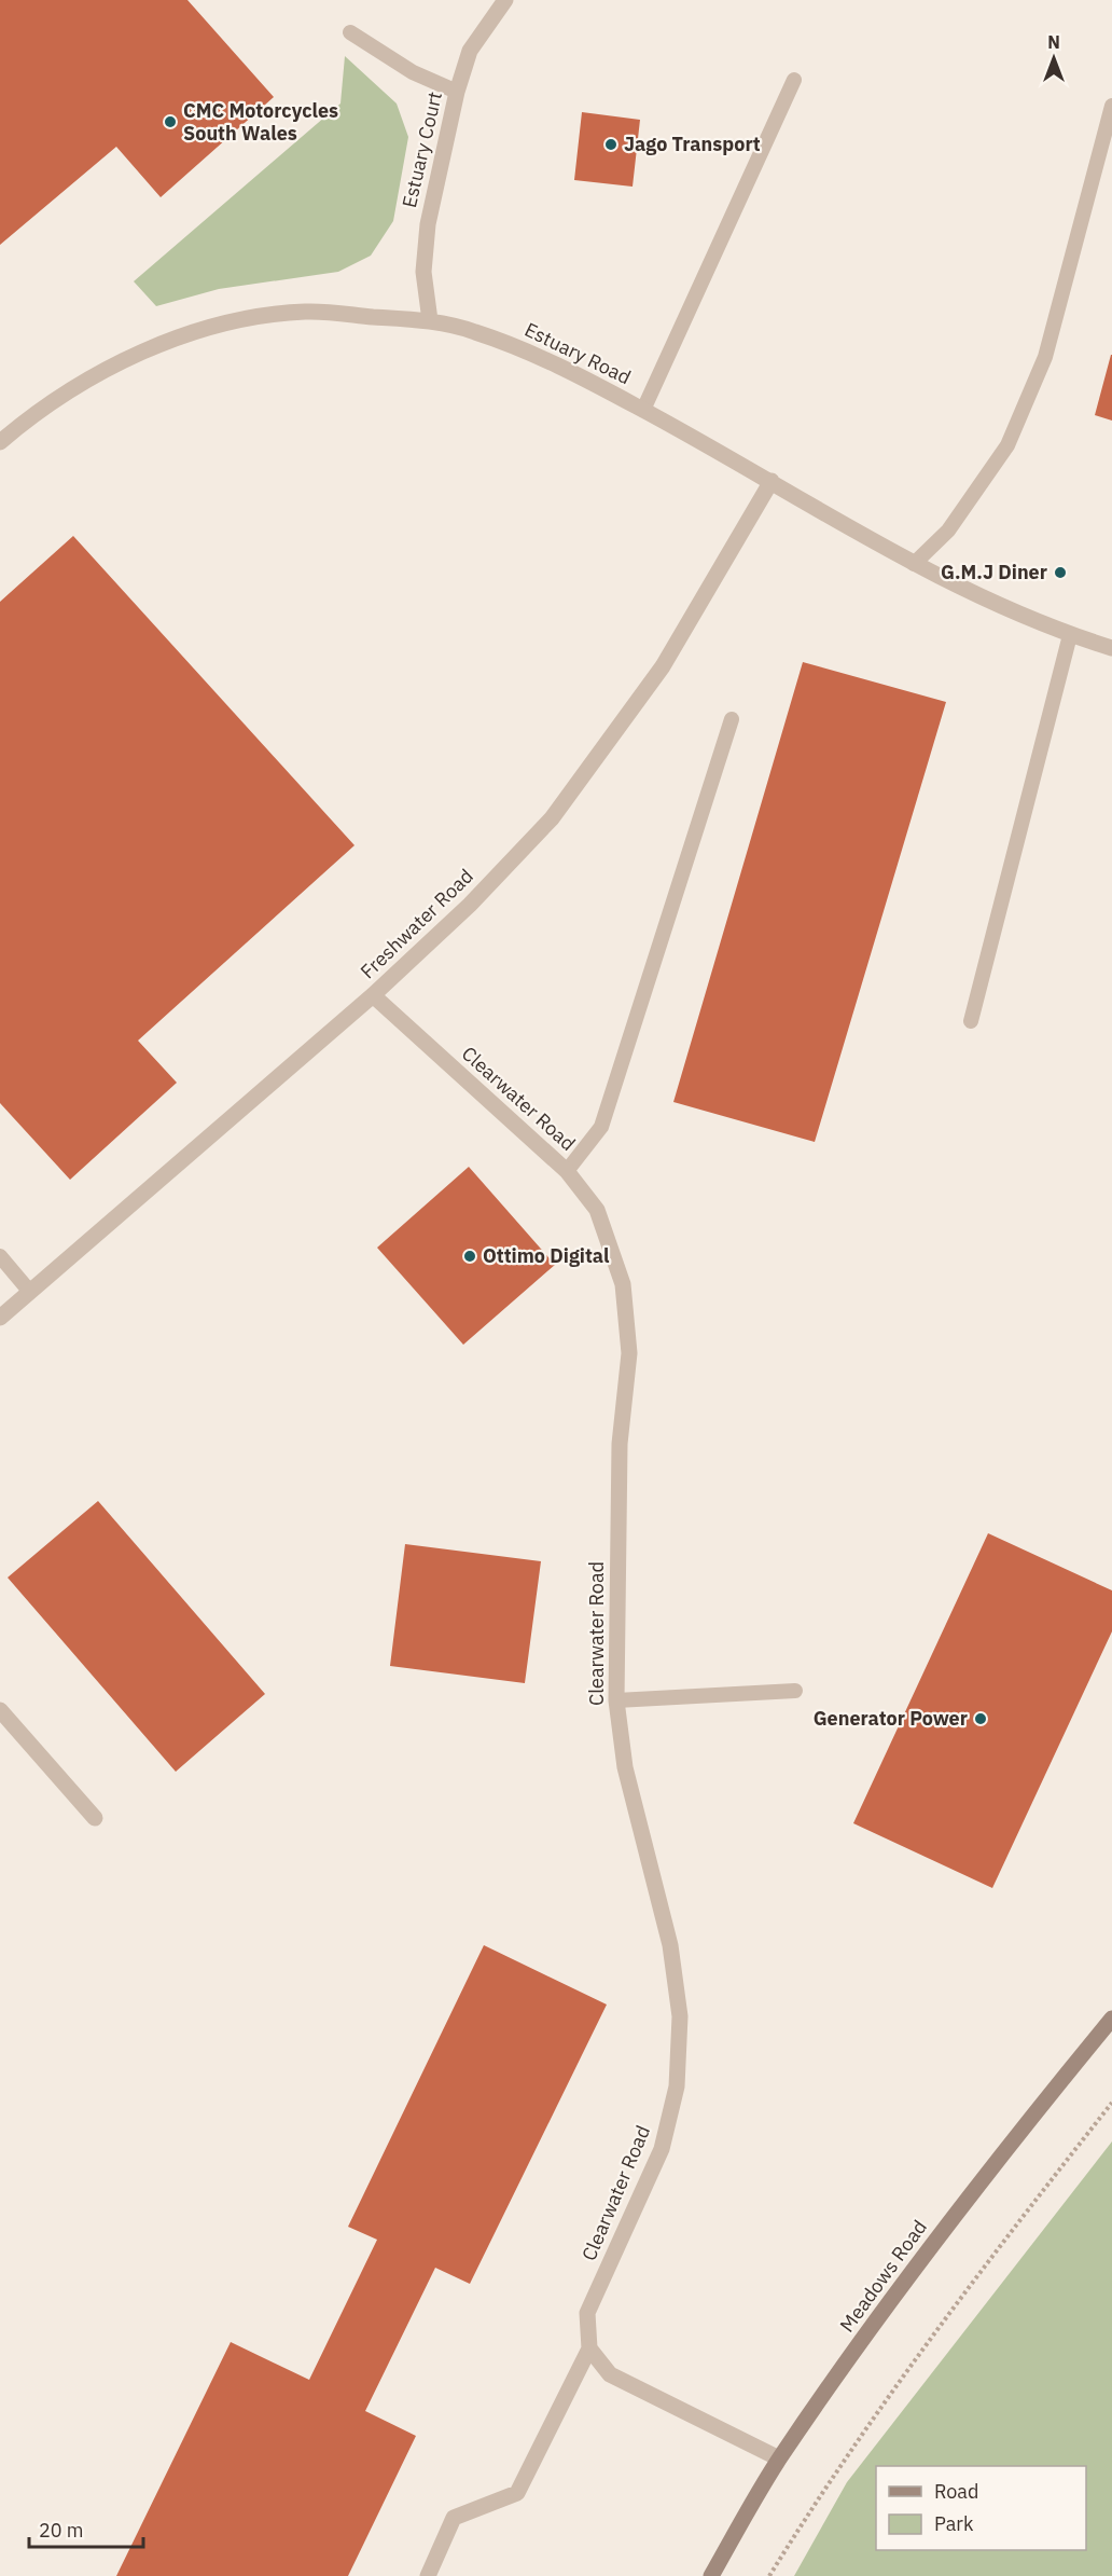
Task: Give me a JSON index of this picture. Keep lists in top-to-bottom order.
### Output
{
  "streets": {
    "street": [
      "Estuary Court",
      "Estuary Road",
      "Freshwater Road",
      "Clearwater Road",
      "Meadows Road"
    ]
  },
  "crossings": [
    ["Estuary Court", "Estuary Road"],
    ["Estuary Road", "Freshwater Road"],
    ["Freshwater Road", "Clearwater Road"]
  ],
  "places": [
    "CMC Motorcycles South Wales",
    "Jago Transport",
    "G.M.J Diner",
    "Ottimo Digital",
    "Generator Power"
  ],
  "legend": ["Road", "Park"],
  "scale_bar": "20 m",
  "north": "top"
}
